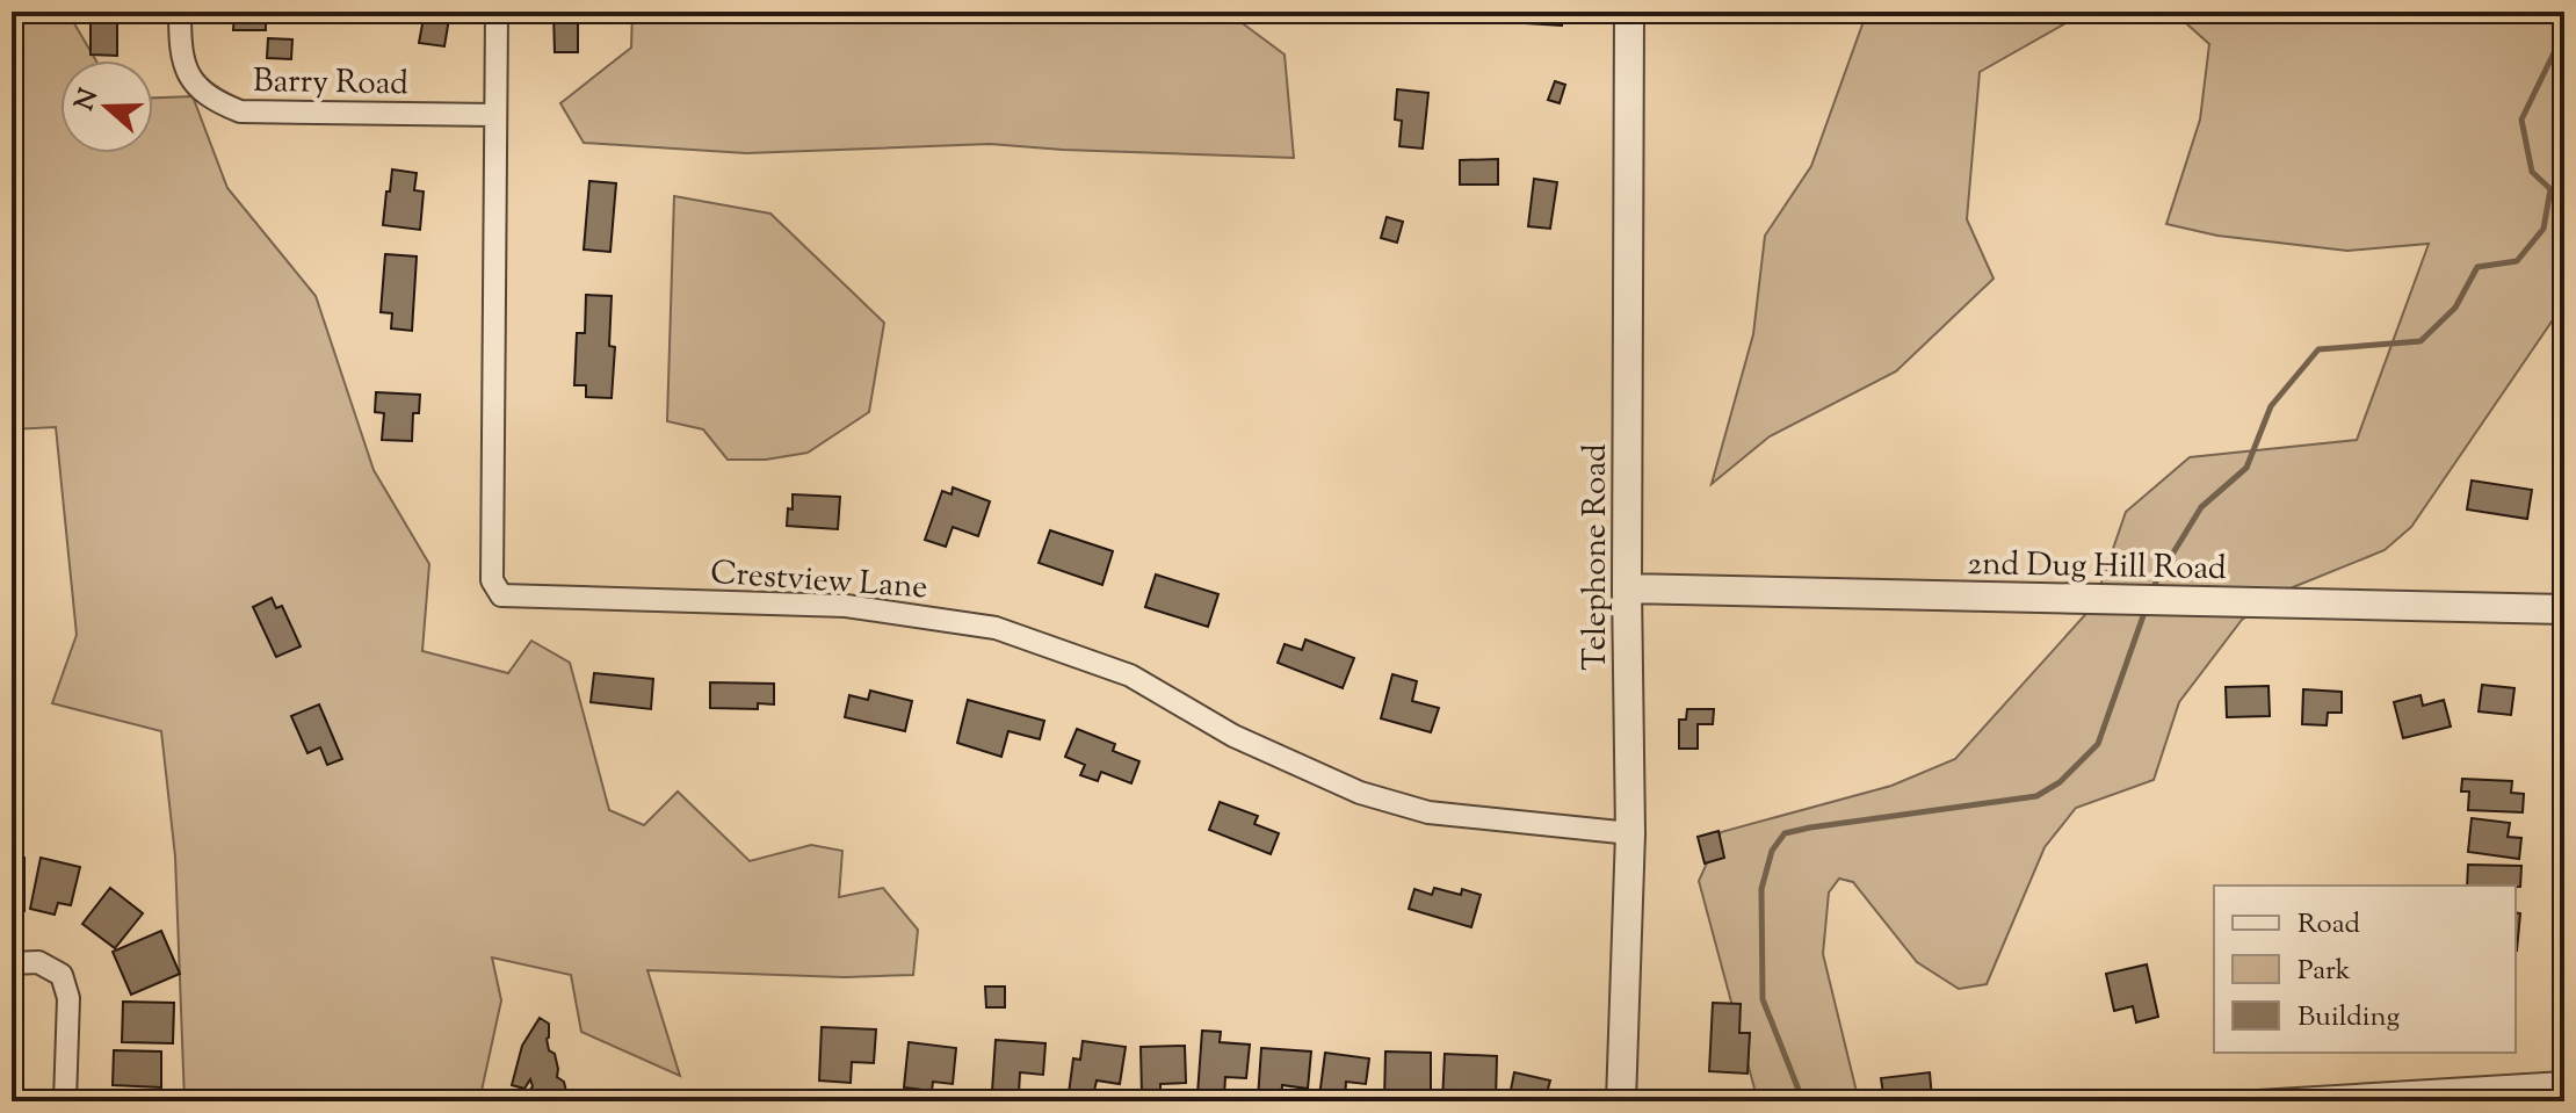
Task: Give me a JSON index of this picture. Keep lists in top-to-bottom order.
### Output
{
  "streets": {
    "street": [
      "Barry Road",
      "Telephone Road",
      "2nd Dug Hill Road",
      "Crestview Lane"
    ]
  },
  "crossings": [
    ["Barry Road", "Crestview Lane"],
    ["Telephone Road", "2nd Dug Hill Road"],
    ["Telephone Road", "Crestview Lane"]
  ],
  "legend": ["Road", "Park", "Building"],
  "north": "left"
}
